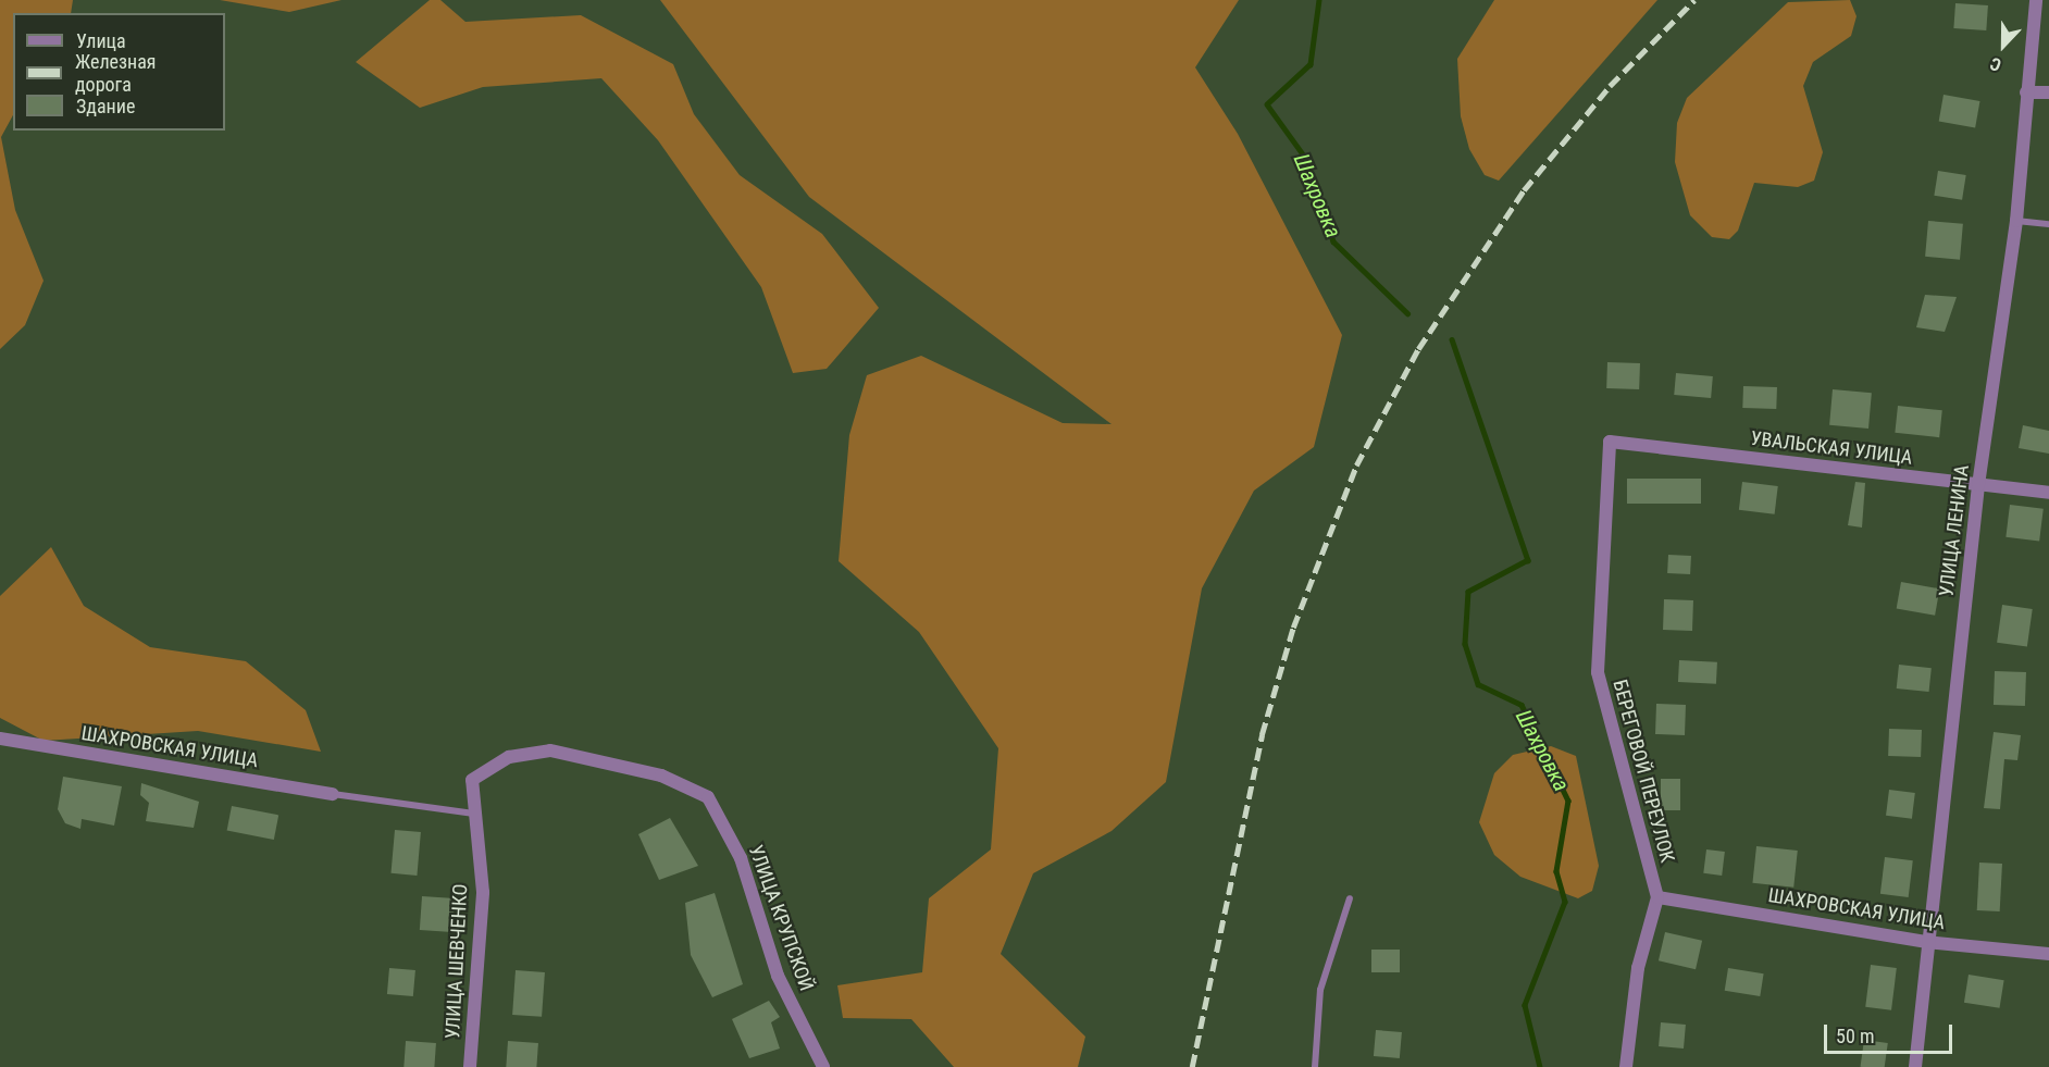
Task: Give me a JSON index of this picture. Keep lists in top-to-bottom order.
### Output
{
  "streets": {
    "street": [
      "УВАЛЬСКАЯ УЛИЦА",
      "УЛИЦА ЛЕНИНА",
      "ШАХРОВСКАЯ УЛИЦА",
      "БЕРЕГОВОЙ ПЕРЕУЛОК",
      "УЛИЦА КРУПСКОЙ",
      "УЛИЦА ШЕВЧЕНКО"
    ]
  },
  "crossings": [
    ["УВАЛЬСКАЯ УЛИЦА", "УЛИЦА ЛЕНИНА"],
    ["УВАЛЬСКАЯ УЛИЦА", "БЕРЕГОВОЙ ПЕРЕУЛОК"],
    ["УЛИЦА ЛЕНИНА", "ШАХРОВСКАЯ УЛИЦА"],
    ["ШАХРОВСКАЯ УЛИЦА", "БЕРЕГОВОЙ ПЕРЕУЛОК"],
    ["УЛИЦА КРУПСКОЙ", "УЛИЦА ШЕВЧЕНКО"]
  ],
  "water": ["Шахровка"],
  "legend": ["Улица", "Железная дорога", "Здание"],
  "scale_bar": "50 m",
  "north": "bottom"
}
